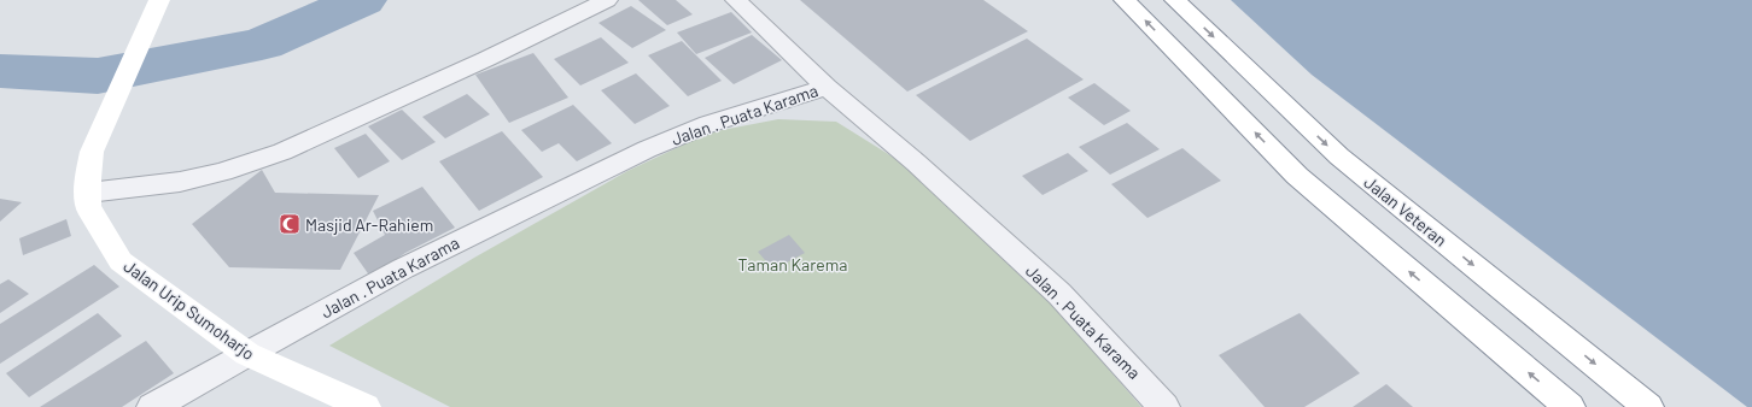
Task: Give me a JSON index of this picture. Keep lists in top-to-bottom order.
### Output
{
  "streets": {
    "main road": ["Jalan Veteran", "Jalan Urip Sumoharjo"],
    "street": ["Jalan . Puata Karama"]
  },
  "crossings": [
    ["Jalan . Puata Karama", "Jalan Urip Sumoharjo"]
  ],
  "parks": ["Taman Karema"],
  "places": {
    "mosque": ["Masjid Ar-Rahiem"]
  }
}
